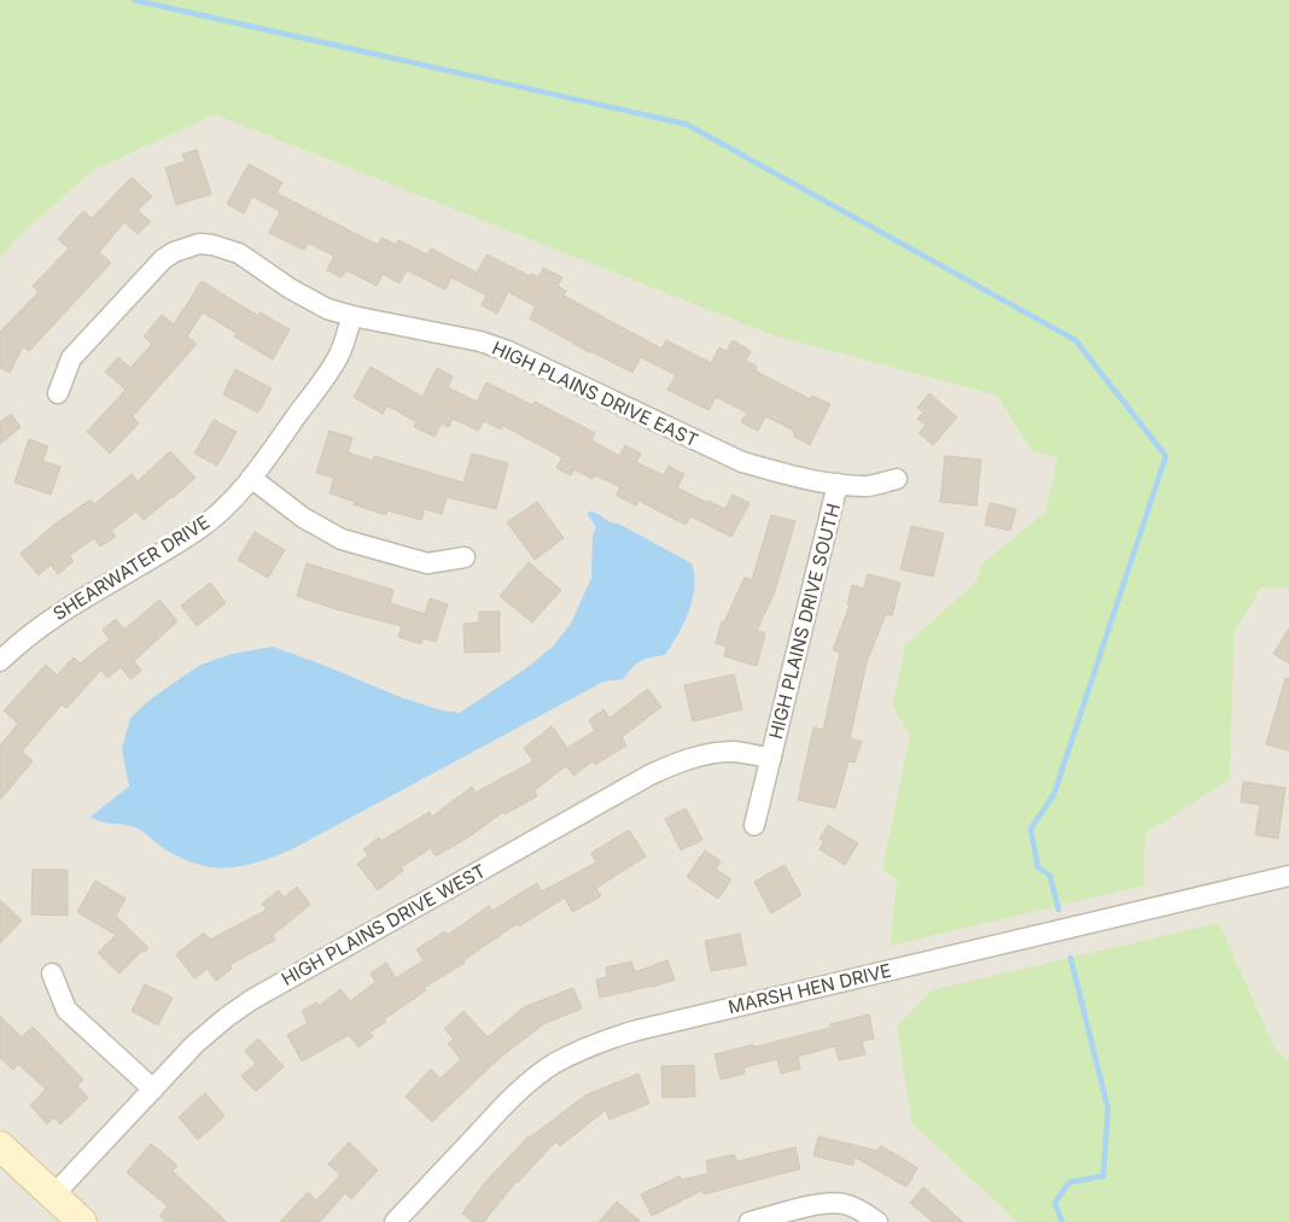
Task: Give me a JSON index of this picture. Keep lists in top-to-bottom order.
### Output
{
  "streets": {
    "street": [
      "HIGH PLAINS DRIVE EAST",
      "SHEARWATER DRIVE",
      "HIGH PLAINS DRIVE SOUTH",
      "HIGH PLAINS DRIVE WEST",
      "MARSH HEN DRIVE"
    ]
  },
  "crossings": [
    ["HIGH PLAINS DRIVE EAST", "SHEARWATER DRIVE"],
    ["HIGH PLAINS DRIVE EAST", "HIGH PLAINS DRIVE SOUTH"],
    ["HIGH PLAINS DRIVE SOUTH", "HIGH PLAINS DRIVE WEST"]
  ]
}
